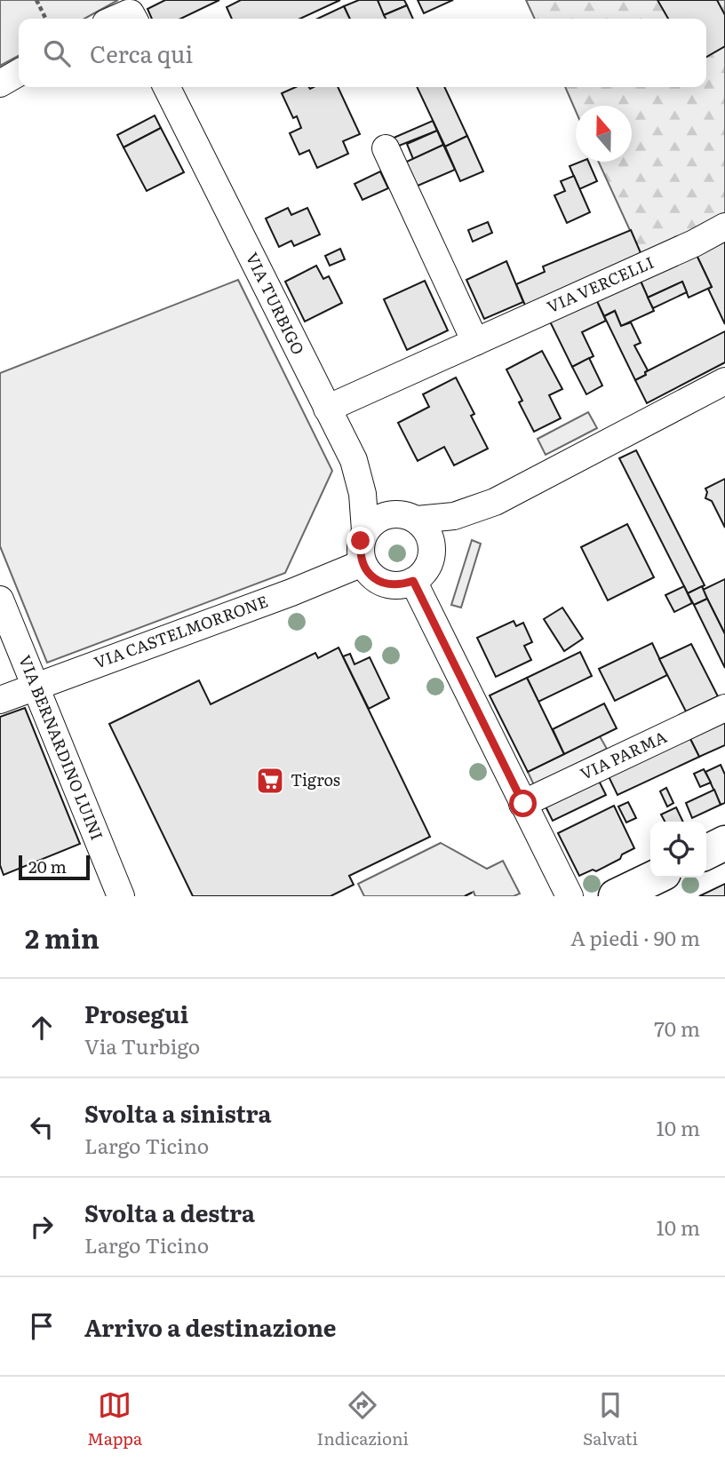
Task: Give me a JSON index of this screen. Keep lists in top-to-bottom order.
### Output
{
  "streets": {
    "street": [
      "VIA VERCELLI",
      "VIA TURBIGO",
      "VIA CASTELMORRONE",
      "VIA BERNARDINO LUINI",
      "VIA PARMA"
    ]
  },
  "crossings": [
    ["VIA VERCELLI", "VIA TURBIGO"],
    ["VIA TURBIGO", "VIA CASTELMORRONE"],
    ["VIA CASTELMORRONE", "VIA BERNARDINO LUINI"]
  ],
  "places": {
    "supermarket": ["Tigros"]
  },
  "scale_bar": "20 m",
  "north": "top",
  "page": {
    "search": "Cerca qui",
    "scale": "20 m",
    "heading": ["2 min", "A piedi · 90 m"],
    "list": [
      ["Prosegui", "Via Turbigo", "70 m"],
      ["Svolta a sinistra", "Largo Ticino", "10 m"],
      ["Svolta a destra", "Largo Ticino", "10 m"],
      "Arrivo a destinazione"
    ],
    "nav": ["Mappa", "Indicazioni", "Salvati"]
  }
}
